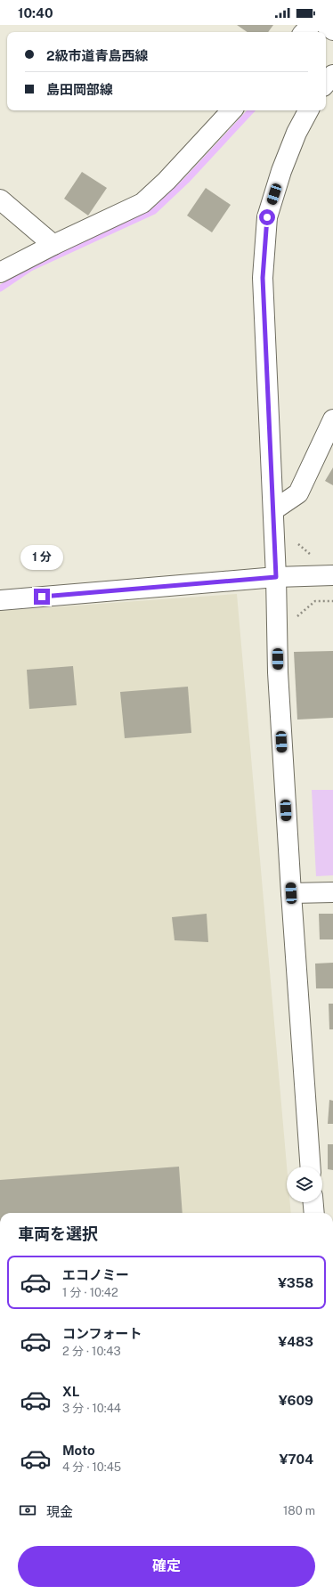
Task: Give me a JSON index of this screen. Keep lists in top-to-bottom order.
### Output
{
  "page": {
    "status": "10:40",
    "banner": ["2級市道青島西線", "島田岡部線"],
    "bubble": "1 分",
    "heading": "車両を選択",
    "list": [
      {
        "name": "エコノミー",
        "note": "1 分 · 10:42",
        "value": "¥358"
      },
      {
        "name": "コンフォート",
        "note": "2 分 · 10:43",
        "value": "¥483"
      },
      {
        "name": "XL",
        "note": "3 分 · 10:44",
        "value": "¥609"
      },
      {
        "name": "Moto",
        "note": "4 分 · 10:45",
        "value": "¥704"
      }
    ],
    "pay": ["現金", "180 m"],
    "buttons": "確定"
  }
}
